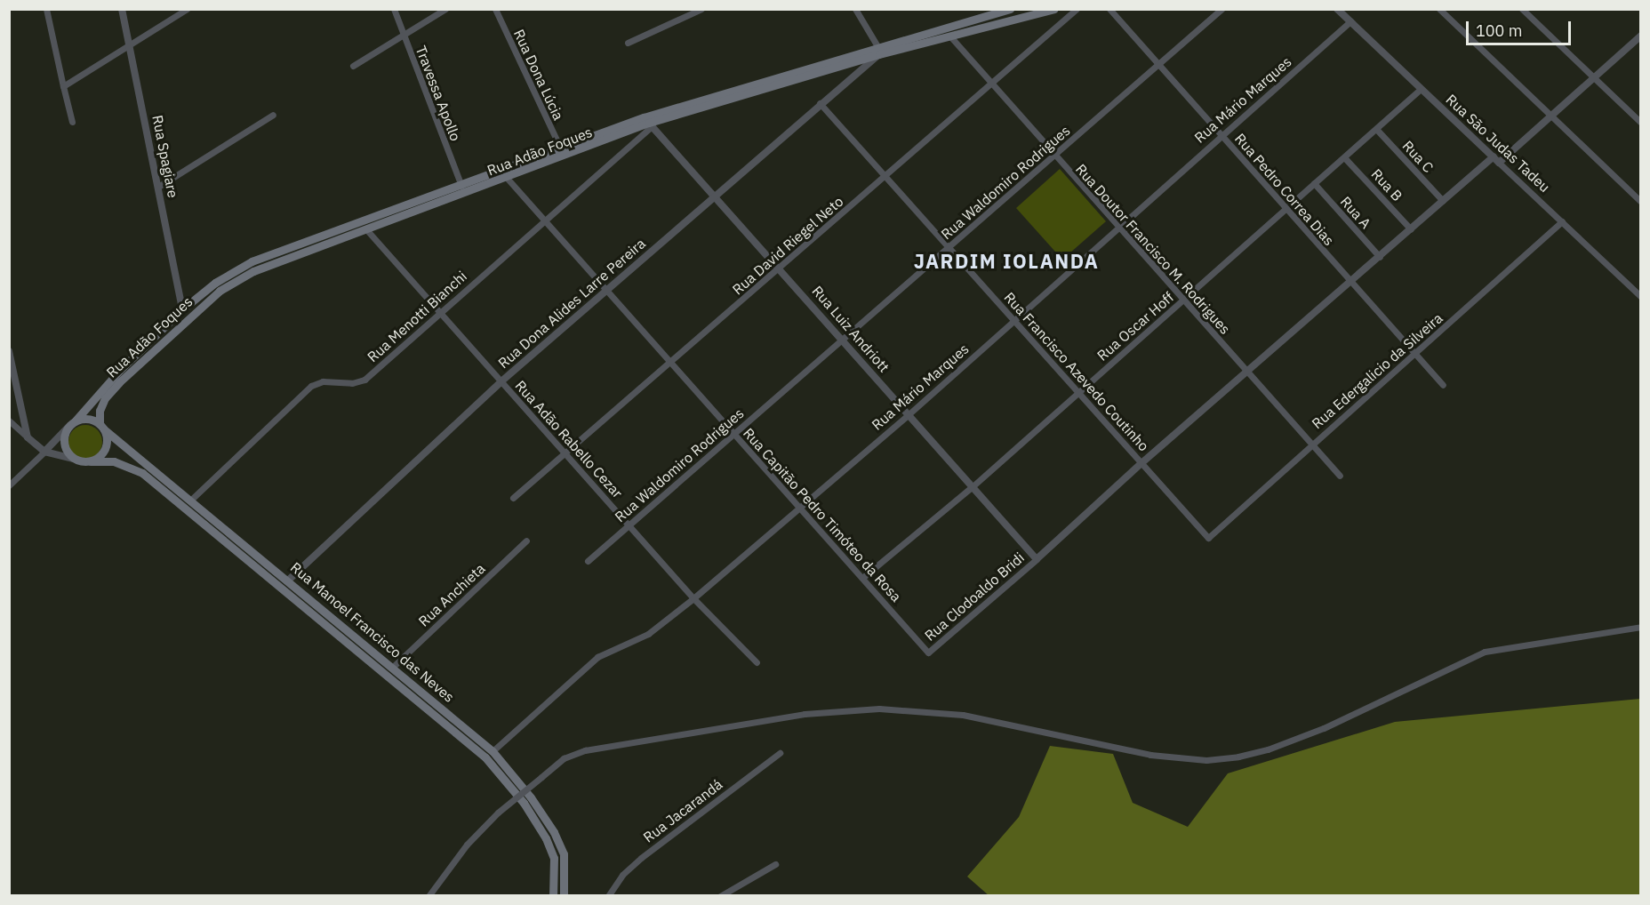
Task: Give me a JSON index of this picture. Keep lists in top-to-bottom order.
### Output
{
  "streets": {
    "main road": ["Rua Adão Foques", "Rua Manoel Francisco das Neves"],
    "street": [
      "Rua Dona Lúcia",
      "Travessa Apollo",
      "Rua Mário Marques",
      "Rua São Judas Tadeu",
      "Rua Spagiare",
      "Rua C",
      "Rua Waldomiro Rodrigues",
      "Rua B",
      "Rua Pedro Correa Dias",
      "Rua A",
      "Rua David Riegel Neto",
      "Rua Doutor Francisco M. Rodrigues",
      "Rua Dona Alides Larre Pereira",
      "Rua Menotti Bianchi",
      "Rua Oscar Hoff",
      "Rua Luiz Andriott",
      "Rua Edergalicio da Silveira",
      "Rua Francisco Azevedo Coutinho",
      "Rua Adão Rabello Cezar",
      "Rua Capitão Pedro Timóteo da Rosa",
      "Rua Anchieta",
      "Rua Clodoaldo Bridi",
      "Rua Jacarandá"
    ]
  },
  "crossings": [
    ["Rua Dona Lúcia", "Rua Adão Foques"],
    ["Travessa Apollo", "Rua Adão Foques"],
    ["Rua Mário Marques", "Rua São Judas Tadeu"],
    ["Rua Mário Marques", "Rua Pedro Correa Dias"],
    ["Rua Mário Marques", "Rua Doutor Francisco M. Rodrigues"],
    ["Rua Mário Marques", "Rua Luiz Andriott"],
    ["Rua Mário Marques", "Rua Francisco Azevedo Coutinho"],
    ["Rua Mário Marques", "Rua Adão Rabello Cezar"],
    ["Rua Mário Marques", "Rua Capitão Pedro Timóteo da Rosa"],
    ["Rua Mário Marques", "Rua Manoel Francisco das Neves"],
    ["Rua São Judas Tadeu", "Rua Oscar Hoff"],
    ["Rua São Judas Tadeu", "Rua Edergalicio da Silveira"],
    ["Rua Adão Foques", "Rua Spagiare"],
    ["Rua Adão Foques", "Rua Doutor Francisco M. Rodrigues"],
    ["Rua Adão Foques", "Rua Dona Alides Larre Pereira"],
    ["Rua Adão Foques", "Rua Menotti Bianchi"],
    ["Rua Adão Foques", "Rua Luiz Andriott"],
    ["Rua Adão Foques", "Rua Adão Rabello Cezar"],
    ["Rua Adão Foques", "Rua Capitão Pedro Timóteo da Rosa"],
    ["Rua Adão Foques", "Rua Manoel Francisco das Neves"],
    ["Rua C", "Rua Oscar Hoff"],
    ["Rua Waldomiro Rodrigues", "Rua Pedro Correa Dias"],
    ["Rua Waldomiro Rodrigues", "Rua Doutor Francisco M. Rodrigues"],
    ["Rua Waldomiro Rodrigues", "Rua Luiz Andriott"],
    ["Rua Waldomiro Rodrigues", "Rua Francisco Azevedo Coutinho"],
    ["Rua Waldomiro Rodrigues", "Rua Adão Rabello Cezar"],
    ["Rua Waldomiro Rodrigues", "Rua Capitão Pedro Timóteo da Rosa"],
    ["Rua B", "Rua Oscar Hoff"],
    ["Rua Pedro Correa Dias", "Rua Oscar Hoff"],
    ["Rua Pedro Correa Dias", "Rua Edergalicio da Silveira"],
    ["Rua A", "Rua Oscar Hoff"],
    ["Rua David Riegel Neto", "Rua Doutor Francisco M. Rodrigues"],
    ["Rua David Riegel Neto", "Rua Luiz Andriott"],
    ["Rua David Riegel Neto", "Rua Francisco Azevedo Coutinho"],
    ["Rua David Riegel Neto", "Rua Adão Rabello Cezar"],
    ["Rua David Riegel Neto", "Rua Capitão Pedro Timóteo da Rosa"],
    ["Rua Doutor Francisco M. Rodrigues", "Rua Oscar Hoff"],
    ["Rua Doutor Francisco M. Rodrigues", "Rua Edergalicio da Silveira"],
    ["Rua Dona Alides Larre Pereira", "Rua Luiz Andriott"],
    ["Rua Dona Alides Larre Pereira", "Rua Francisco Azevedo Coutinho"],
    ["Rua Dona Alides Larre Pereira", "Rua Adão Rabello Cezar"],
    ["Rua Dona Alides Larre Pereira", "Rua Capitão Pedro Timóteo da Rosa"],
    ["Rua Dona Alides Larre Pereira", "Rua Manoel Francisco das Neves"],
    ["Rua Menotti Bianchi", "Rua Luiz Andriott"],
    ["Rua Menotti Bianchi", "Rua Adão Rabello Cezar"],
    ["Rua Menotti Bianchi", "Rua Capitão Pedro Timóteo da Rosa"],
    ["Rua Menotti Bianchi", "Rua Manoel Francisco das Neves"],
    ["Rua Oscar Hoff", "Rua Luiz Andriott"],
    ["Rua Oscar Hoff", "Rua Francisco Azevedo Coutinho"],
    ["Rua Oscar Hoff", "Rua Capitão Pedro Timóteo da Rosa"],
    ["Rua Luiz Andriott", "Rua Clodoaldo Bridi"],
    ["Rua Edergalicio da Silveira", "Rua Francisco Azevedo Coutinho"],
    ["Rua Capitão Pedro Timóteo da Rosa", "Rua Clodoaldo Bridi"],
    ["Rua Anchieta", "Rua Manoel Francisco das Neves"]
  ],
  "districts": ["JARDIM IOLANDA"],
  "scale_bar": "100 m"
}
